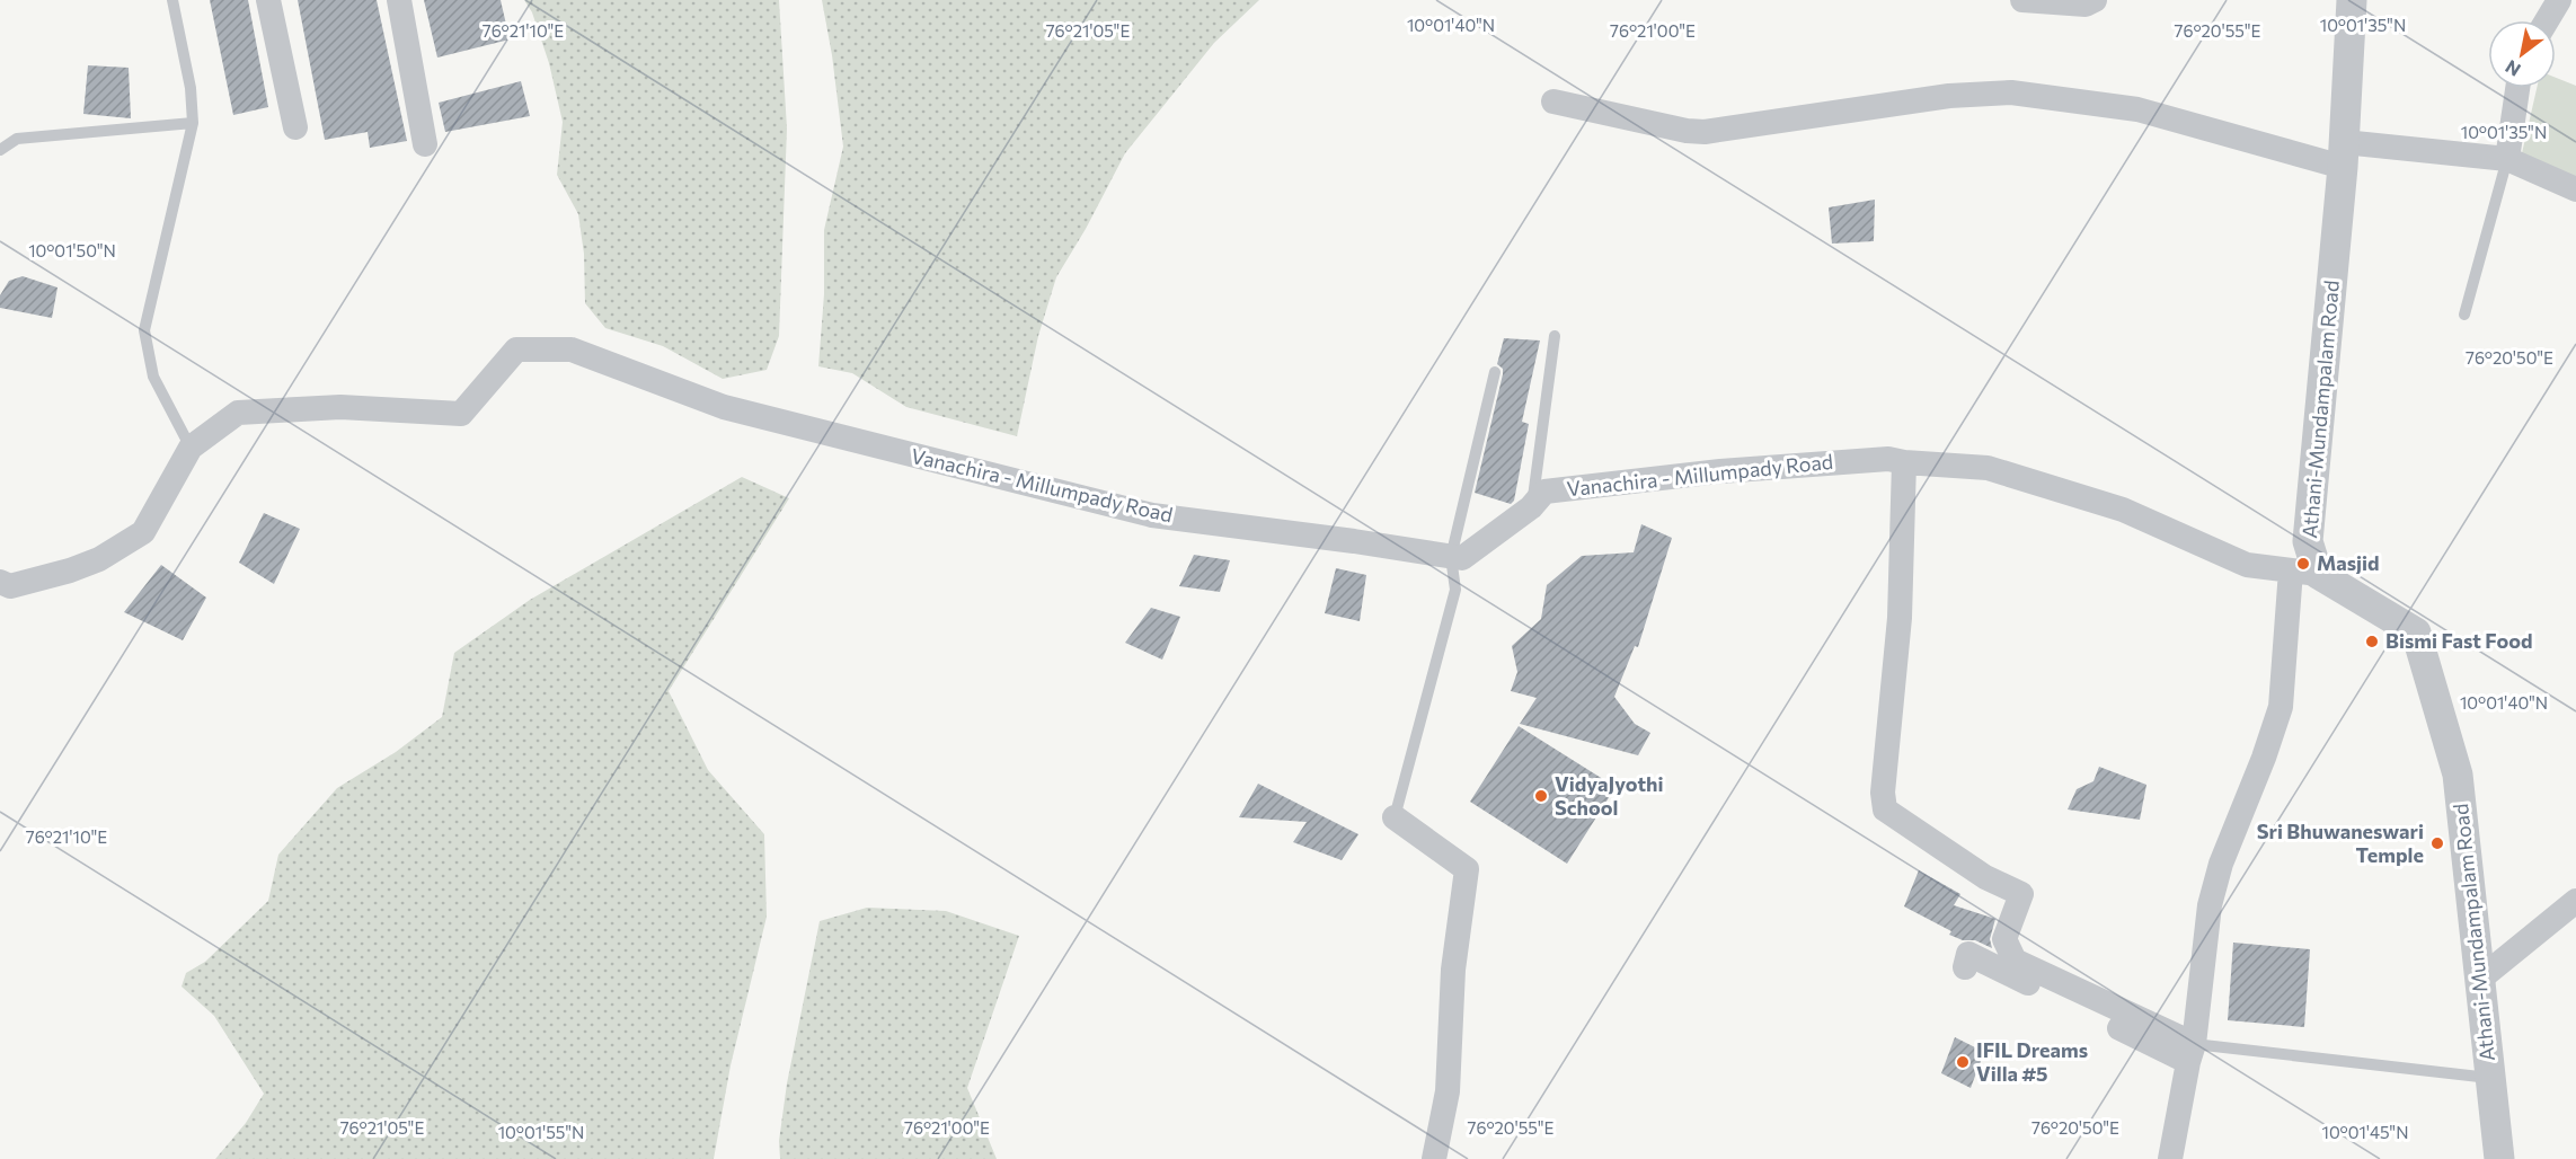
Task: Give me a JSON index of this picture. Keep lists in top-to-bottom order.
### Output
{
  "streets": {
    "street": ["Athani-Mundampalam Road", "Vanachira - Millumpady Road"]
  },
  "crossings": [
    ["Athani-Mundampalam Road", "Vanachira - Millumpady Road"]
  ],
  "places": [
    "Masjid",
    "Bismi Fast Food",
    "VidyaJyothi School",
    "Sri Bhuwaneswari Temple",
    "IFIL Dreams Villa #5"
  ],
  "north": "bottom left",
  "coordinates": [
    "10°01'40\"N",
    "10°01'35\"N",
    "76°21'10\"E",
    "76°21'05\"E",
    "76°21'00\"E",
    "76°20'55\"E",
    "10°01'50\"N",
    "76°20'50\"E",
    "10°01'55\"N",
    "10°01'45\"N"
  ]
}
